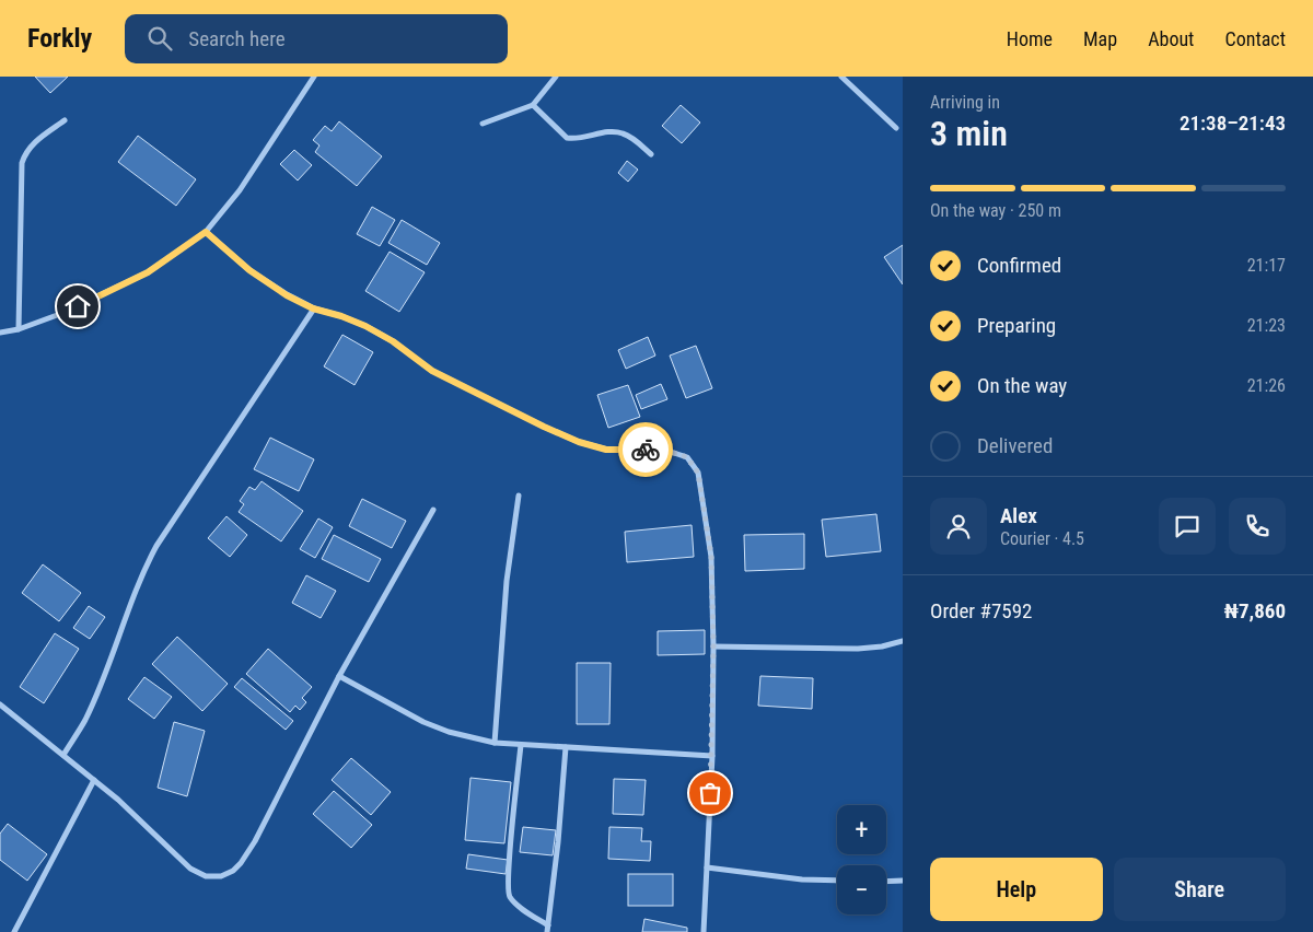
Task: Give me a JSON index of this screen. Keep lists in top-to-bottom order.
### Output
{
  "page": {
    "header": "Forkly",
    "search": "Search here",
    "nav": [
      "Home",
      "Map",
      "About",
      "Contact"
    ],
    "heading": ["3 min", "Arriving in", "21:38–21:43"],
    "panel": [
      "Alex",
      "Courier · 4.5",
      "Order #7592",
      "₦7,860"
    ],
    "bar": "On the way · 250 m",
    "list": [
      ["Confirmed", "21:17"],
      ["Preparing", "21:23"],
      ["On the way", "21:26"],
      "Delivered"
    ],
    "map_buttons": ["+", "−"],
    "buttons": ["Help", "Share"]
  }
}
